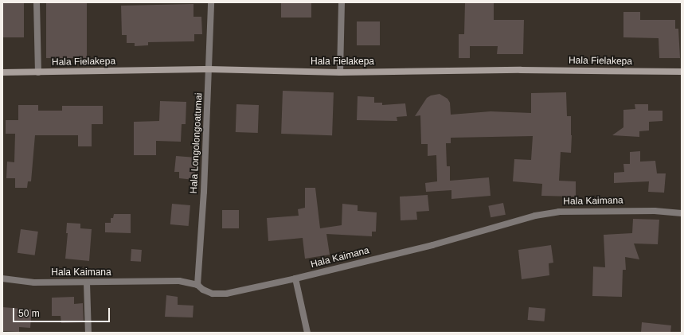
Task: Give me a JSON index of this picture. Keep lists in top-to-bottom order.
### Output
{
  "streets": {
    "street": ["Hala Fielakepa", "Hala Longolongoatumai", "Hala Kaimana"]
  },
  "crossings": [
    ["Hala Fielakepa", "Hala Longolongoatumai"],
    ["Hala Longolongoatumai", "Hala Kaimana"]
  ],
  "scale_bar": "50 m"
}
